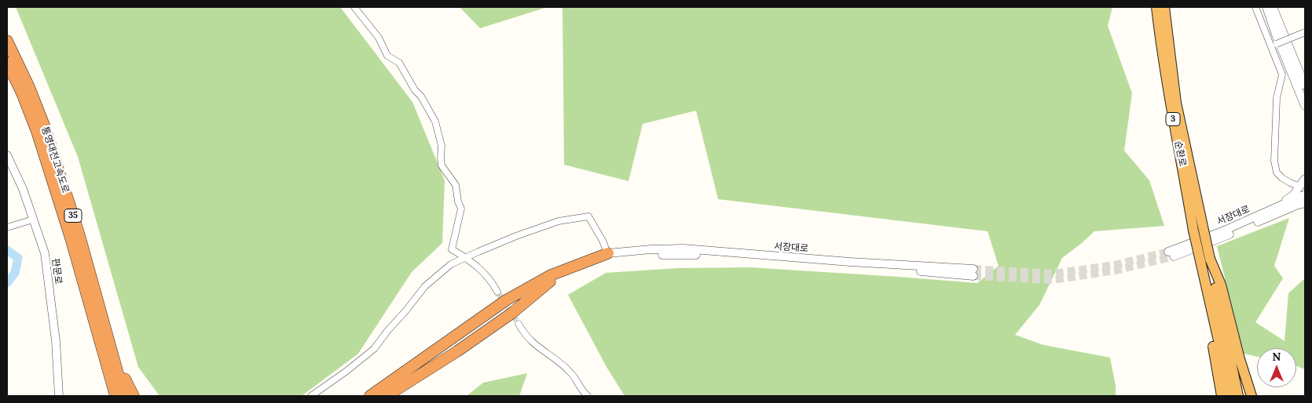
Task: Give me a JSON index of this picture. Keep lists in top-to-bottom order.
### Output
{
  "streets": {
    "highway": [
      "3",
      "순환로",
      "통영대전고속도로",
      "35"
    ],
    "street": ["서장대로", "판문로"]
  },
  "crossings": [
    ["3", "순환로"]
  ],
  "north": "top"
}
